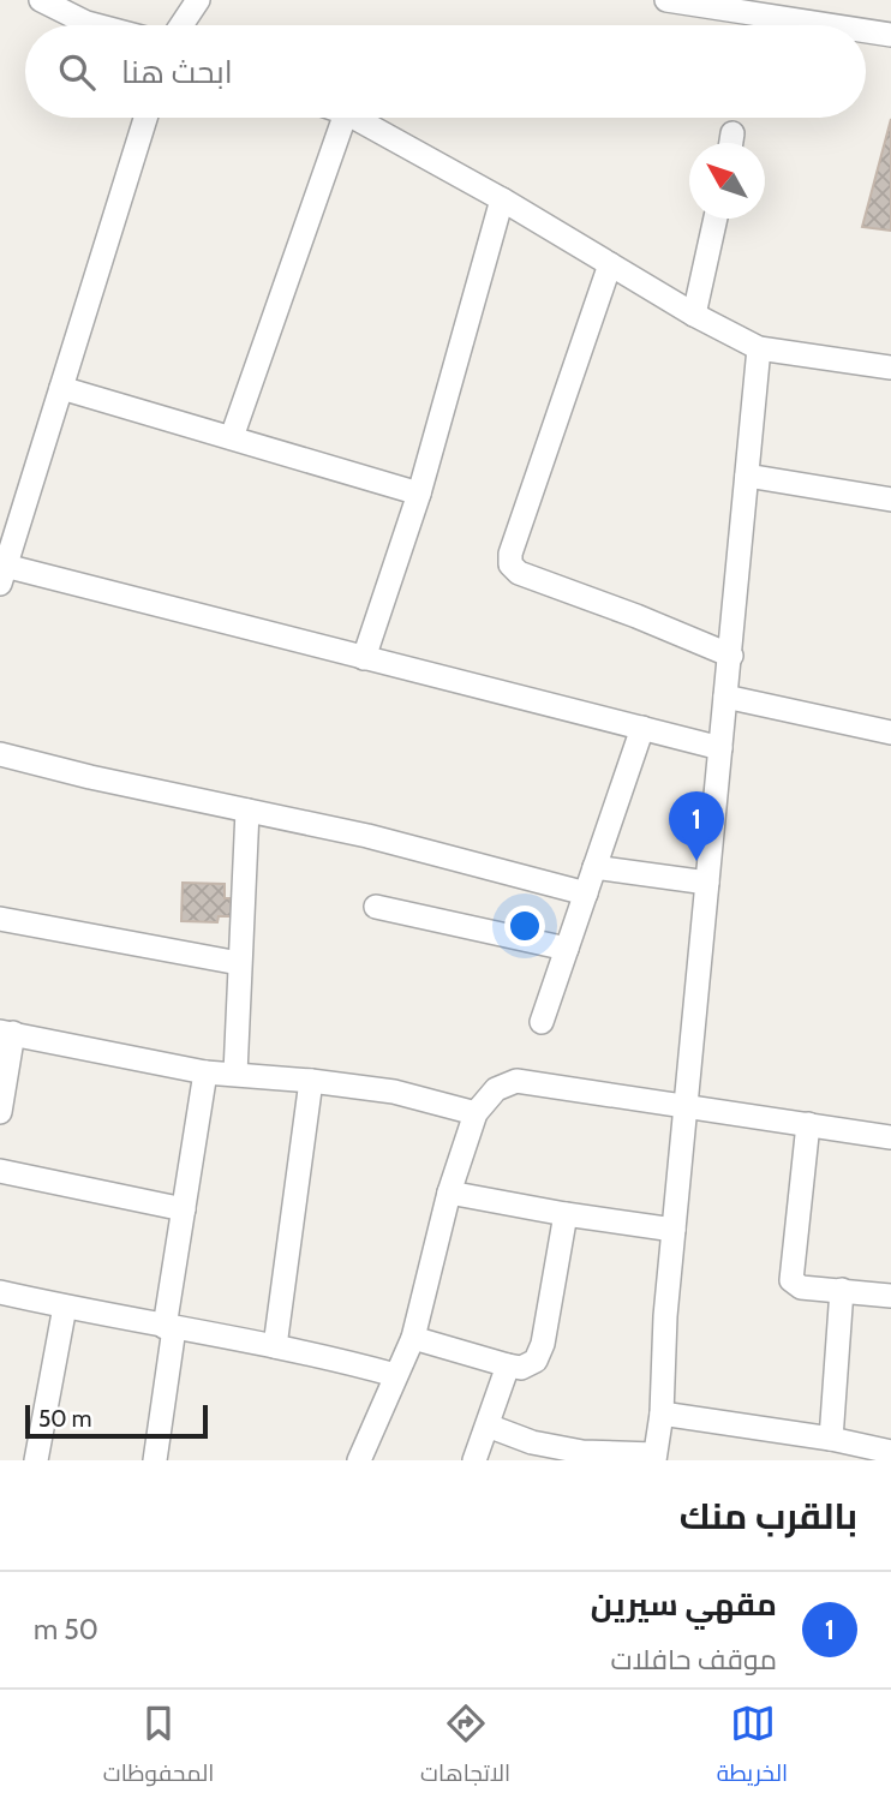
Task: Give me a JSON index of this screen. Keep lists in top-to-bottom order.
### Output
{
  "scale_bar": "50 m",
  "north": "top left",
  "page": {
    "search": "ابحث هنا",
    "pins": "1",
    "scale": "50 m",
    "heading": "بالقرب منك",
    "list": [
      {
        "mark": "1",
        "name": "مقهي سيرين",
        "note": "موقف حافلات",
        "value": "50 m"
      }
    ],
    "nav": ["الخريطة", "الاتجاهات", "المحفوظات"]
  }
}
